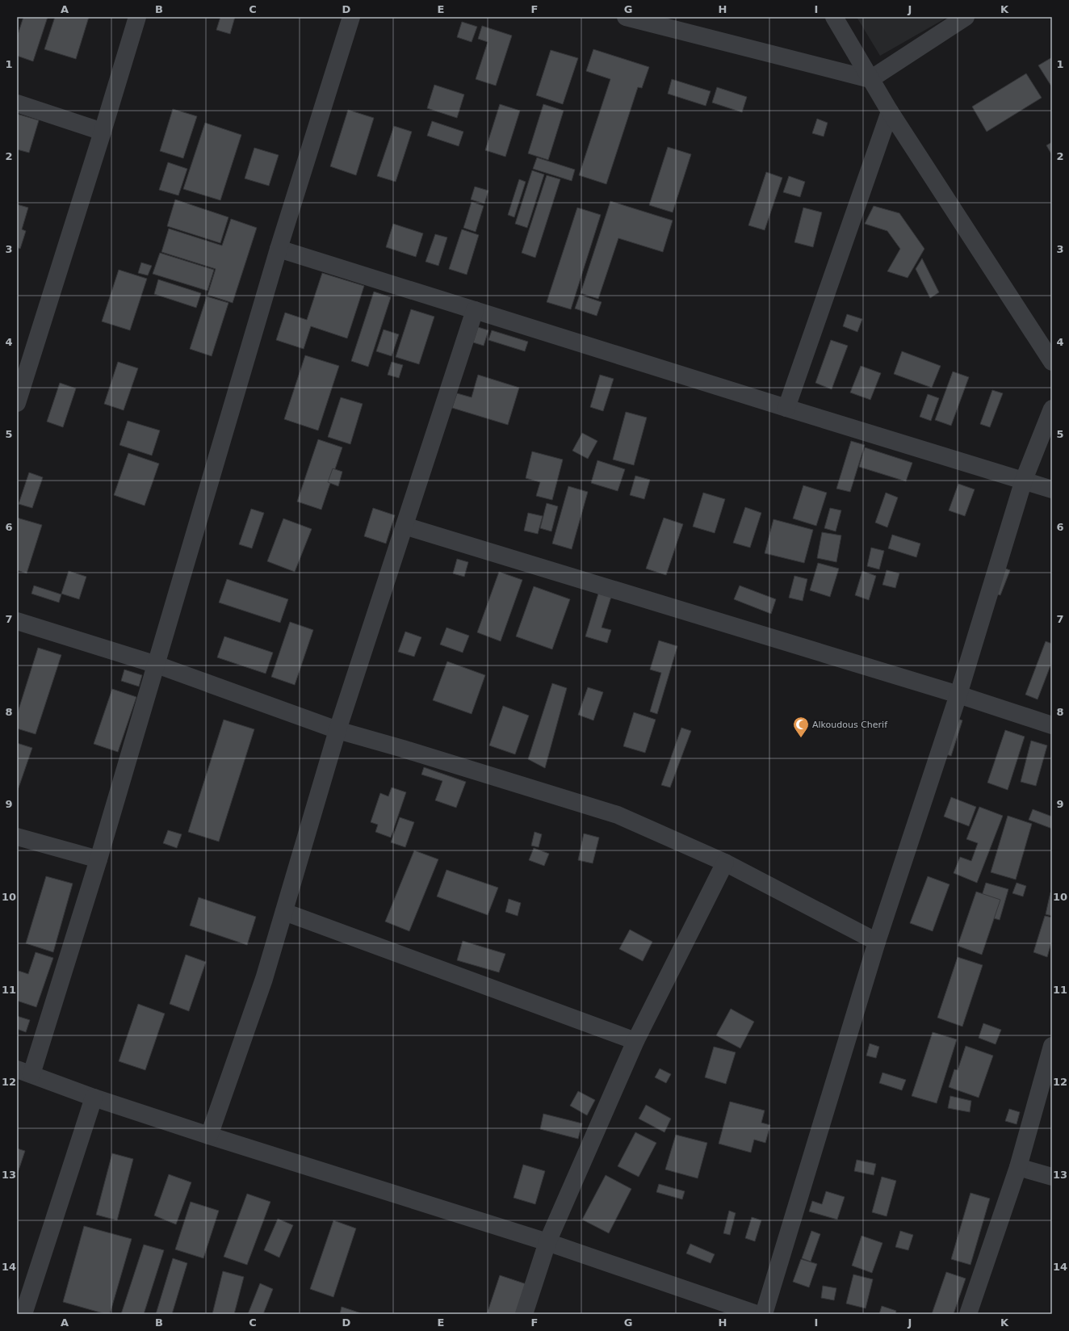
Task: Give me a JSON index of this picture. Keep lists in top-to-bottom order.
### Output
{
  "places": {
    "mosque": ["Alkoudous Cherif"]
  },
  "grid": {
    "columns": [
      "A",
      "B",
      "C",
      "D",
      "E",
      "F",
      "G",
      "H",
      "I",
      "J",
      "K"
    ],
    "rows": [
      "1",
      "2",
      "3",
      "4",
      "5",
      "6",
      "7",
      "8",
      "9",
      "10",
      "11",
      "12",
      "13",
      "14"
    ]
  }
}
